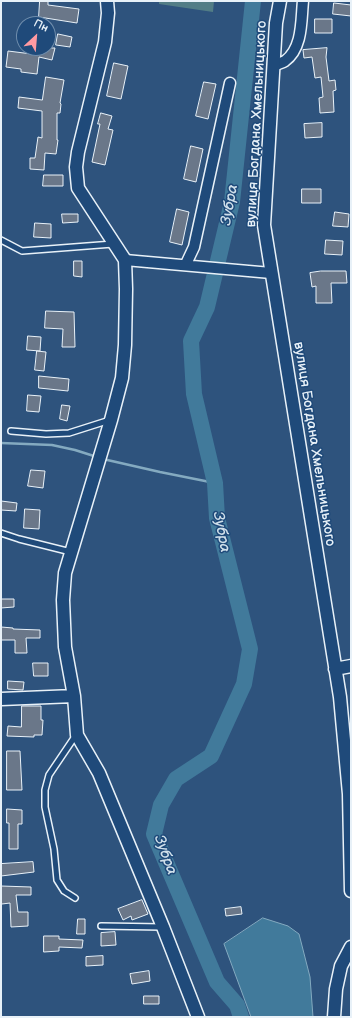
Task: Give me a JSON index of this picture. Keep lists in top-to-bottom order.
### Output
{
  "streets": {
    "street": ["вулиця Богдана Хмельницького"]
  },
  "water": ["Зубра"],
  "north": "top right"
}
